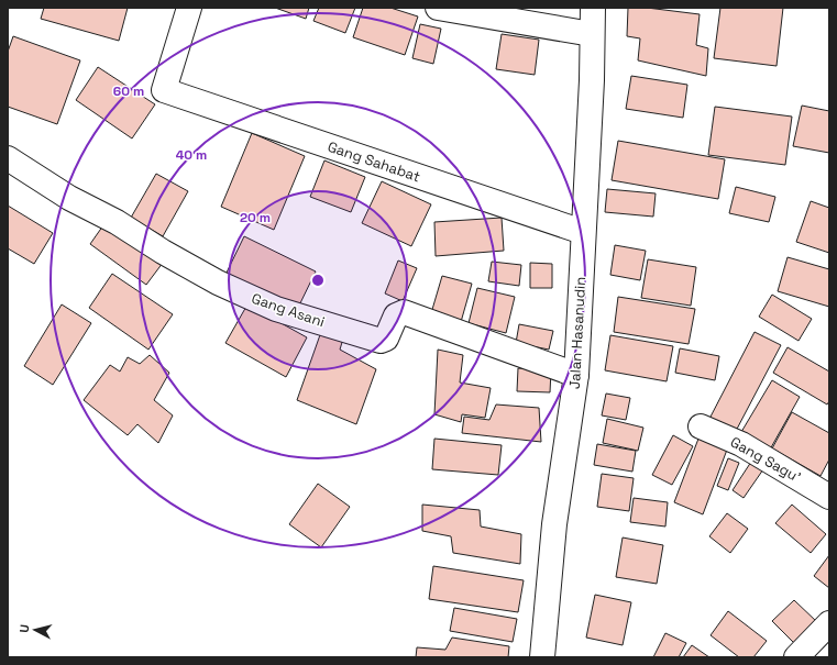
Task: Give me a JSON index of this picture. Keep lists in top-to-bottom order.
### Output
{
  "streets": {
    "street": [
      "Gang Sahabat",
      "Gang Asani",
      "Jalan Hasanudin",
      "Gang Sagu'"
    ]
  },
  "crossings": [
    ["Gang Sahabat", "Jalan Hasanudin"],
    ["Gang Asani", "Jalan Hasanudin"]
  ],
  "north": "left",
  "rings": ["60 m", "40 m", "20 m"]
}
